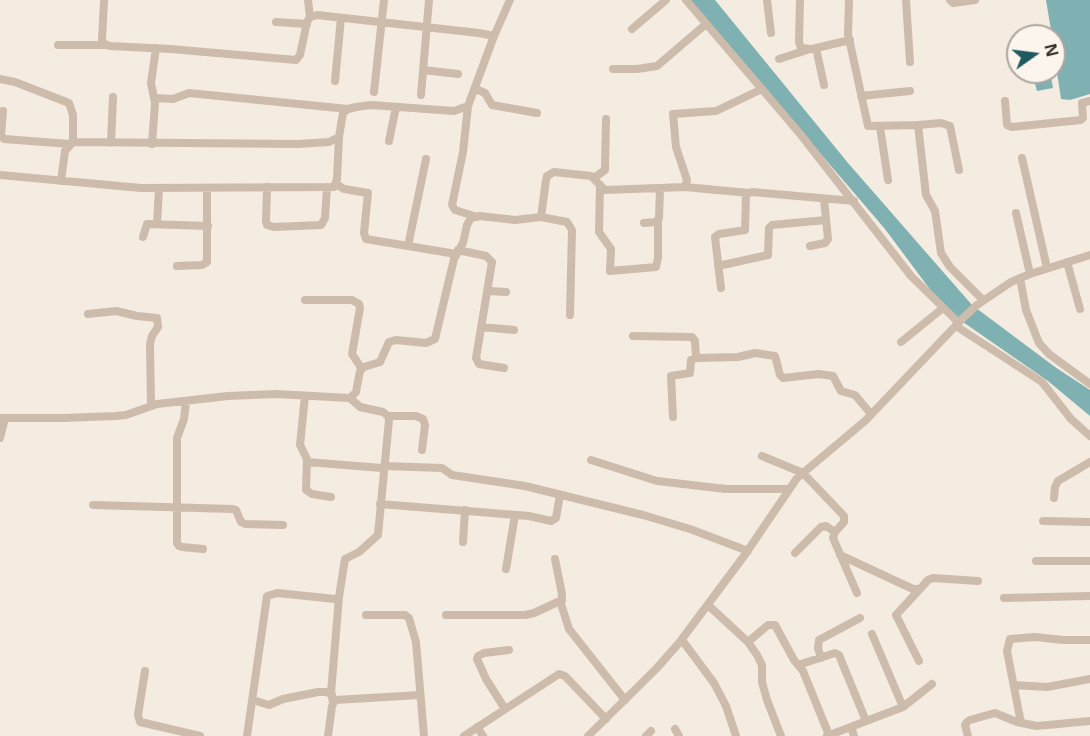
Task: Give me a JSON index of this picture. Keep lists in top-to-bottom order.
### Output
{
  "north": "right"
}
